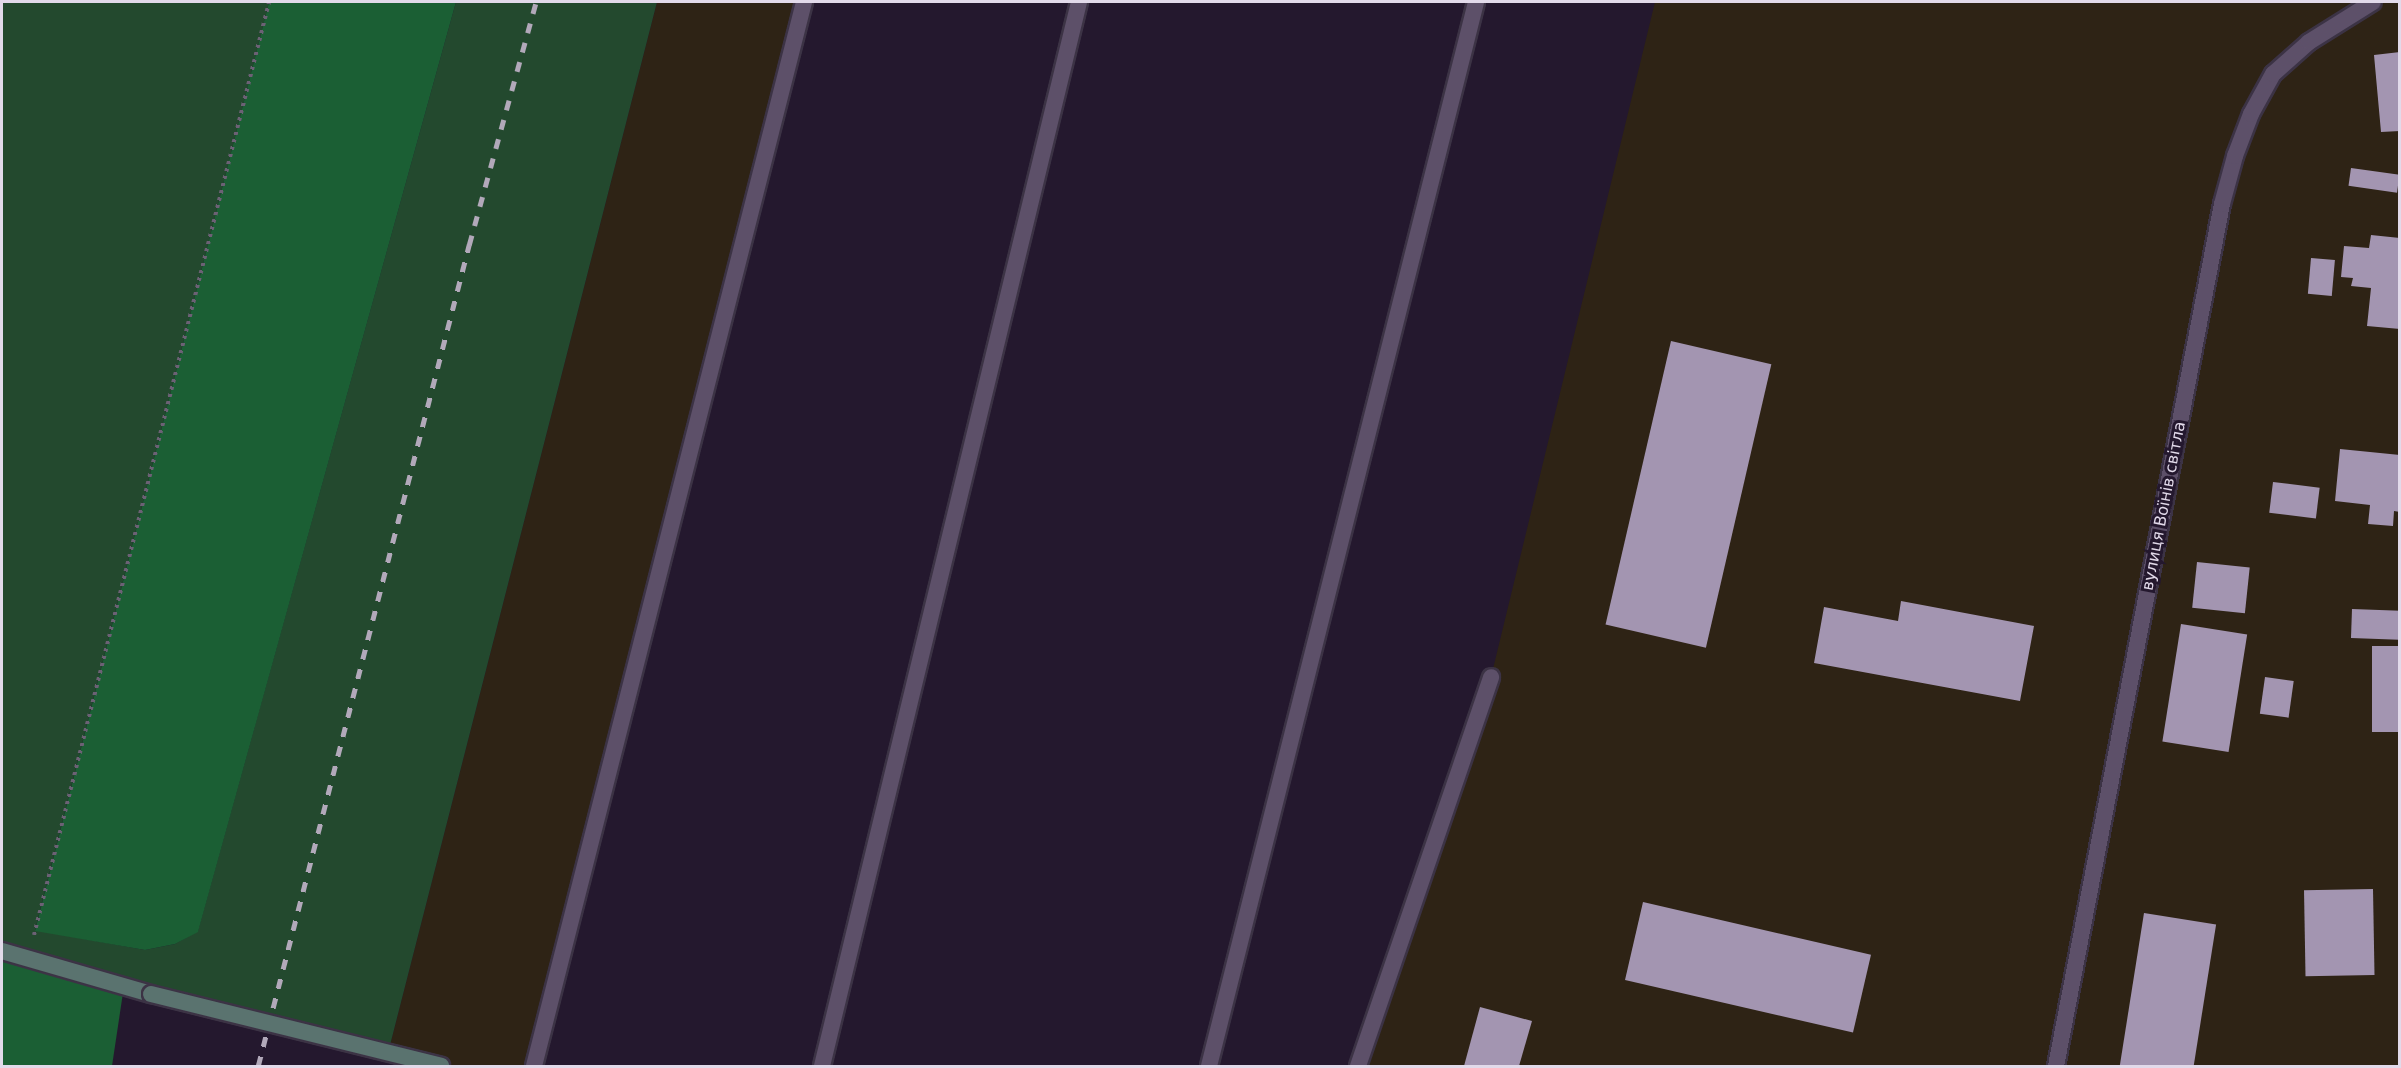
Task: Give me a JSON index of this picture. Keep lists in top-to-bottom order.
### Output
{
  "streets": {
    "street": ["вулиця Воїнів світла"]
  }
}
